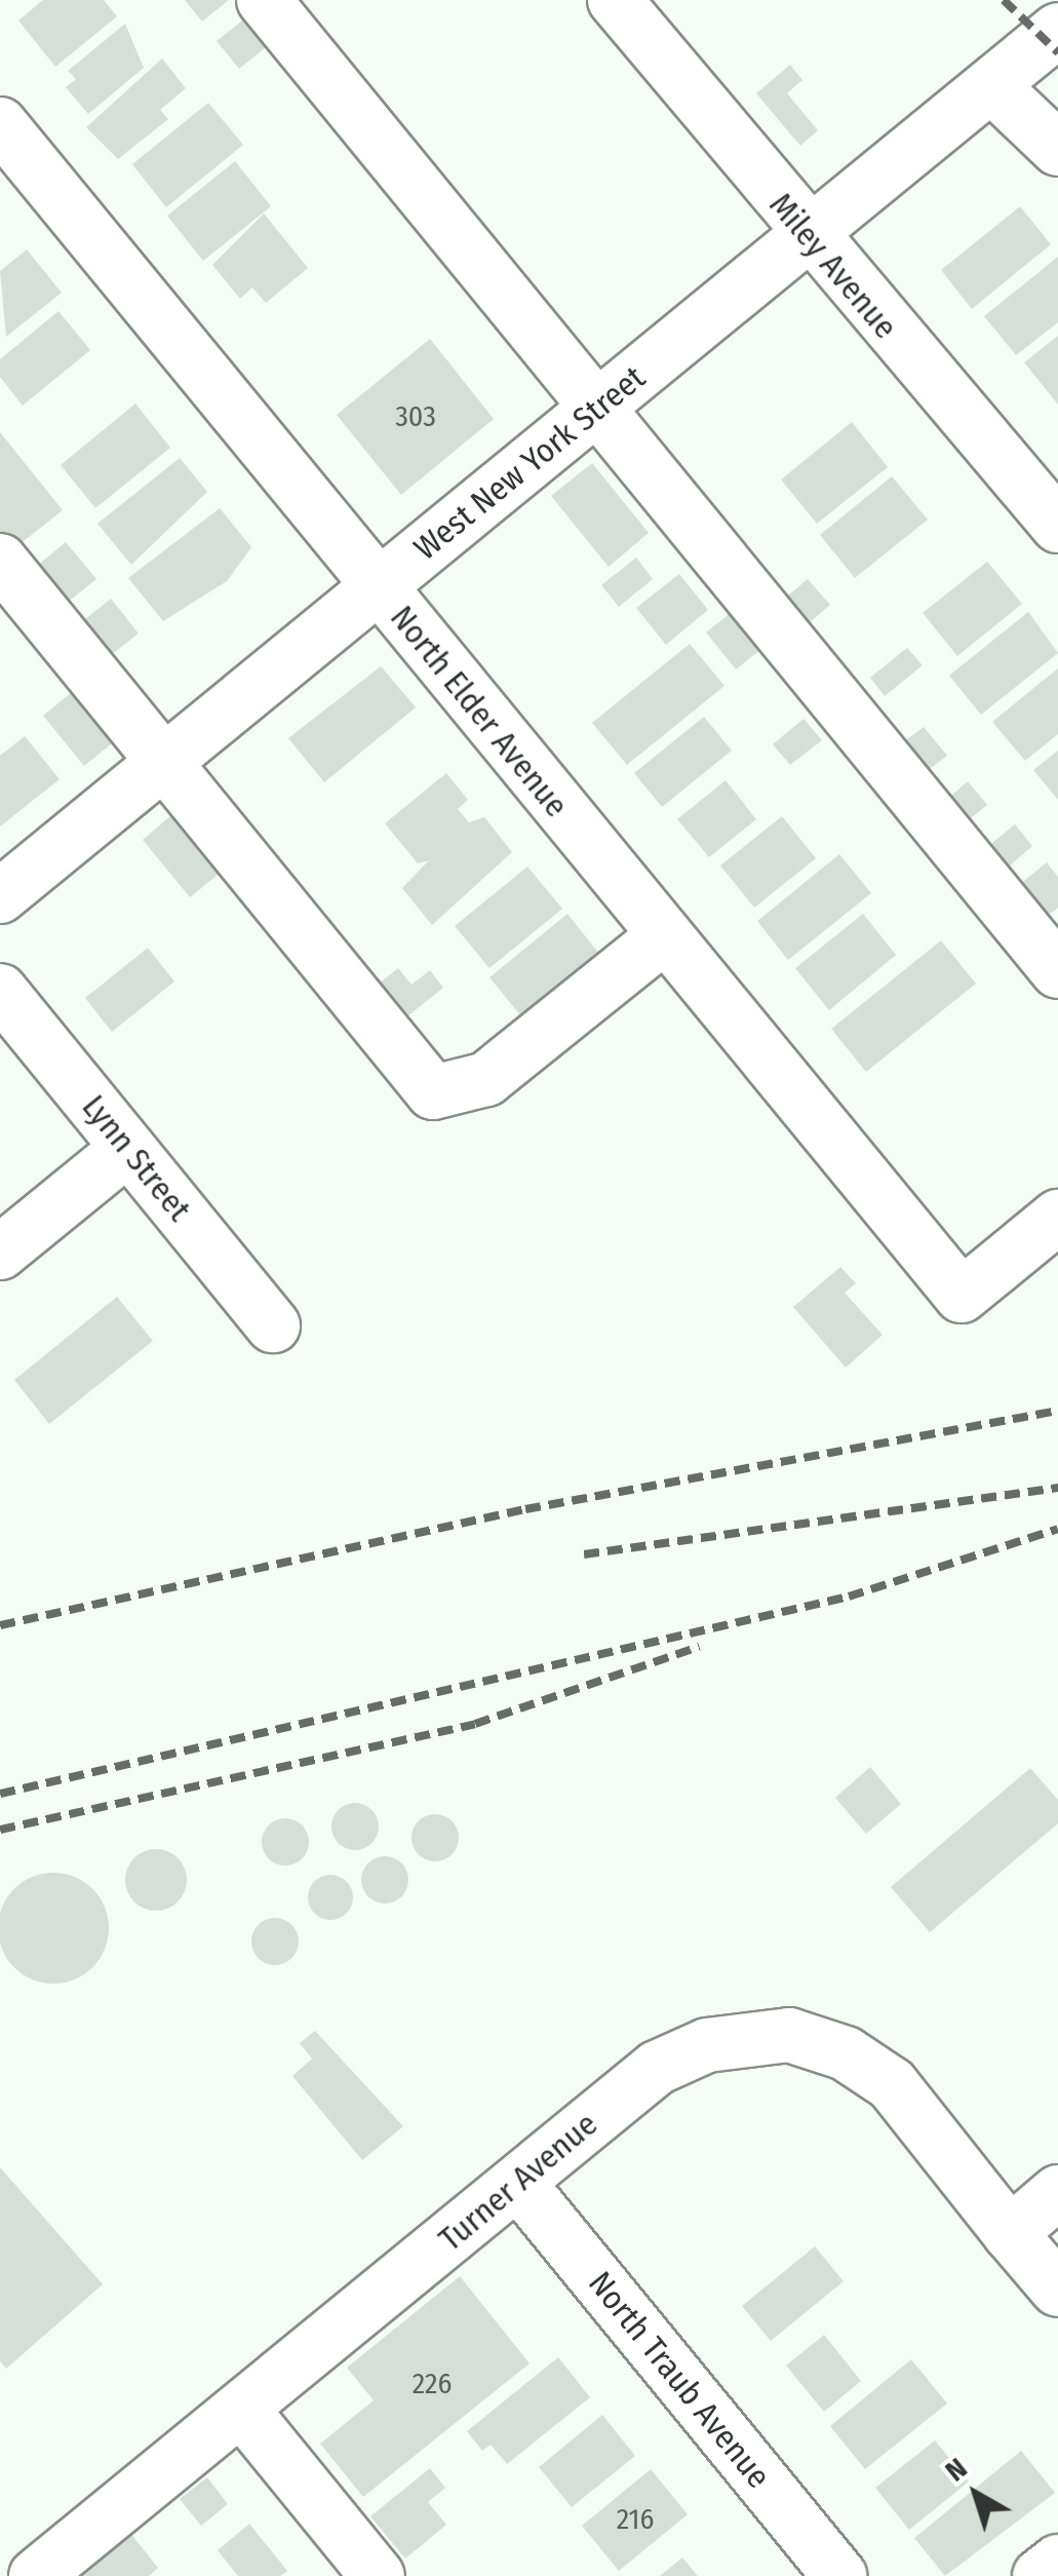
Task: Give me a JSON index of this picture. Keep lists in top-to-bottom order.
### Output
{
  "streets": {
    "street": [
      "Miley Avenue",
      "West New York Street",
      "North Elder Avenue",
      "Lynn Street",
      "Turner Avenue",
      "North Traub Avenue"
    ]
  },
  "crossings": [
    ["Miley Avenue", "West New York Street"],
    ["West New York Street", "North Elder Avenue"],
    ["Turner Avenue", "North Traub Avenue"]
  ],
  "house_numbers": ["303", "226", "216"],
  "north": "top left"
}
